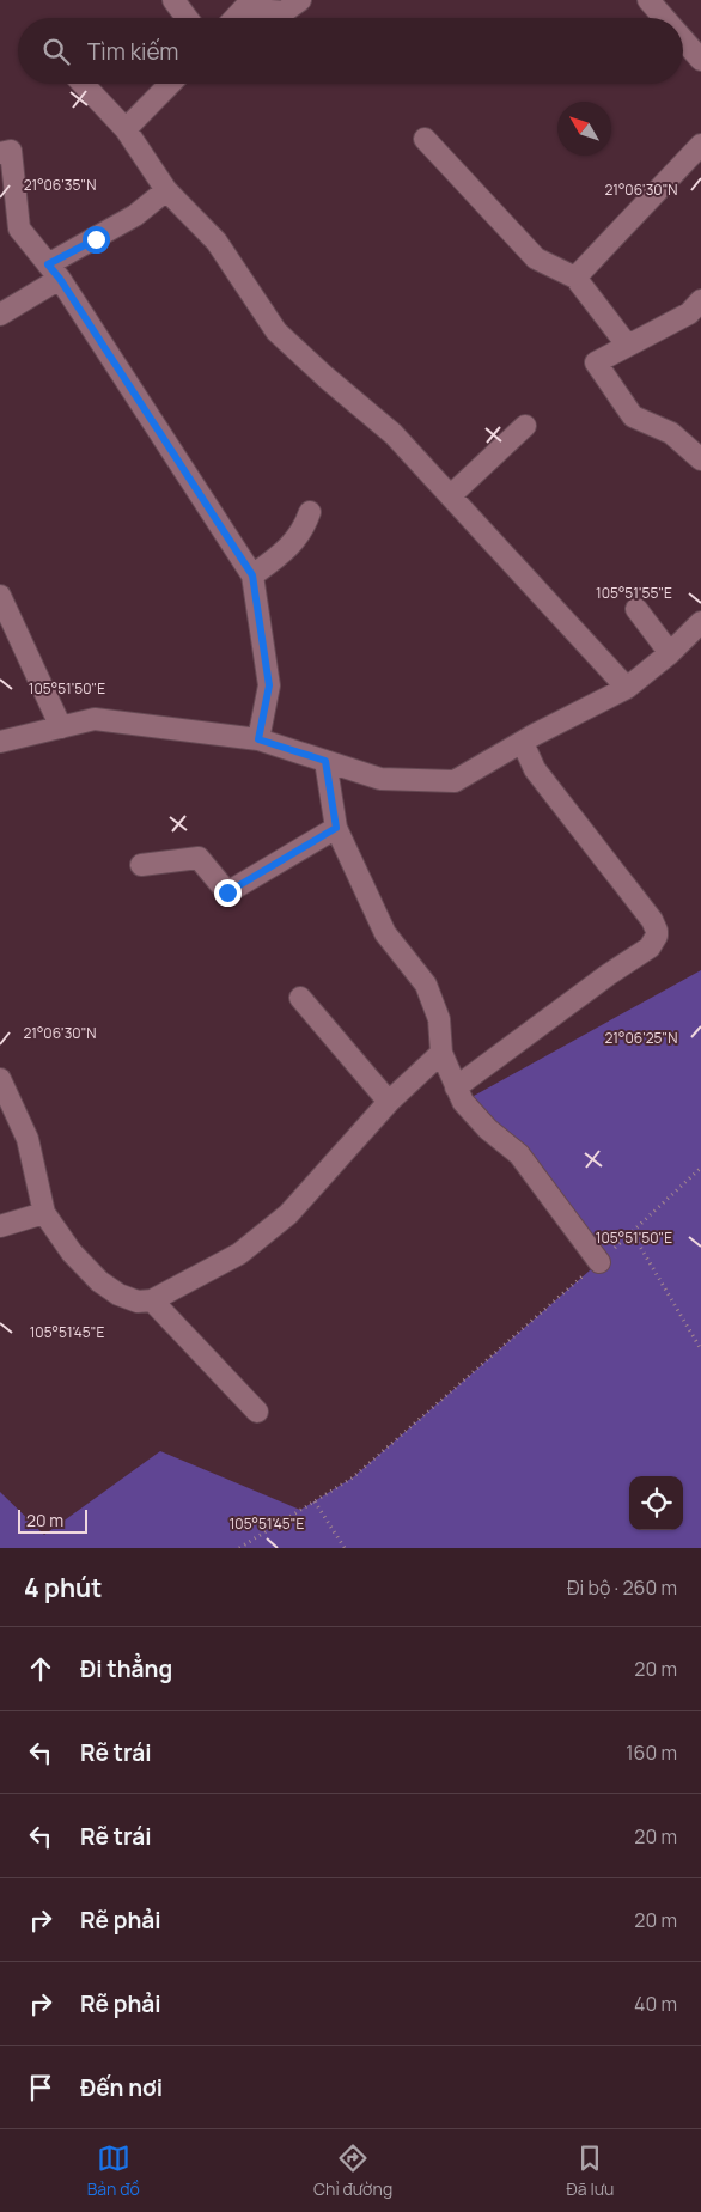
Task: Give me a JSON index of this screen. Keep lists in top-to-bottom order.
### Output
{
  "scale_bar": "20 m",
  "north": "top left",
  "page": {
    "search": "Tìm kiếm",
    "scale": "20 m",
    "heading": ["4 phút", "Đi bộ · 260 m"],
    "list": [
      ["Đi thẳng", "20 m"],
      ["Rẽ trái", "160 m"],
      ["Rẽ trái", "20 m"],
      ["Rẽ phải", "20 m"],
      ["Rẽ phải", "40 m"],
      "Đến nơi"
    ],
    "nav": ["Bản đồ", "Chỉ đường", "Đã lưu"]
  },
  "coordinates": [
    "21°06'35\"N",
    "21°06'30\"N",
    "105°51'55\"E",
    "105°51'50\"E",
    "21°06'25\"N",
    "105°51'45\"E"
  ]
}
